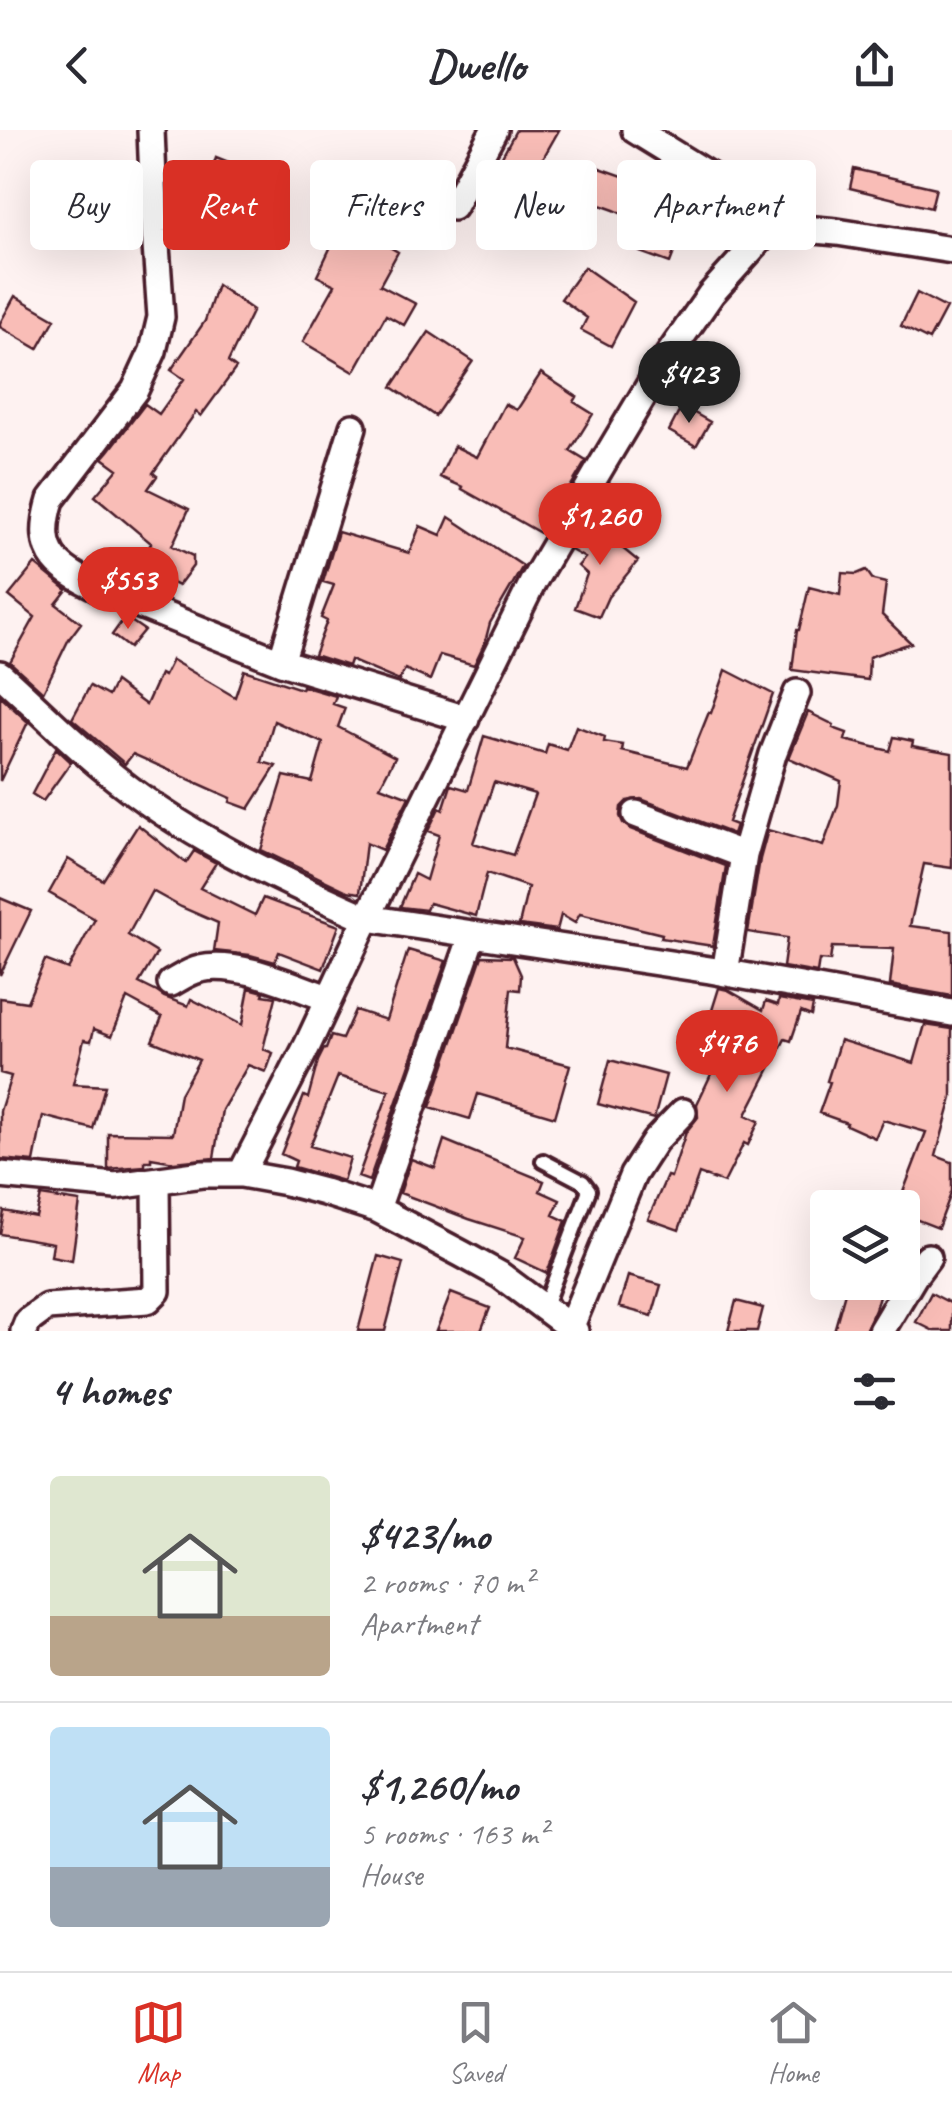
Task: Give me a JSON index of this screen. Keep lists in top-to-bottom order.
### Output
{
  "page": {
    "header": "Dwello",
    "chip": [
      "Buy",
      "Rent",
      "Filters",
      "New",
      "Apartment"
    ],
    "price": [
      "$423",
      "$1,260",
      "$553",
      "$476"
    ],
    "heading": "4 homes",
    "list": [
      {
        "name": "$423/mo",
        "note": "2 rooms · 70 m² · Apartment"
      },
      {
        "name": "$1,260/mo",
        "note": "5 rooms · 163 m² · House"
      }
    ],
    "tabs": ["Map", "Saved", "Home"]
  }
}
